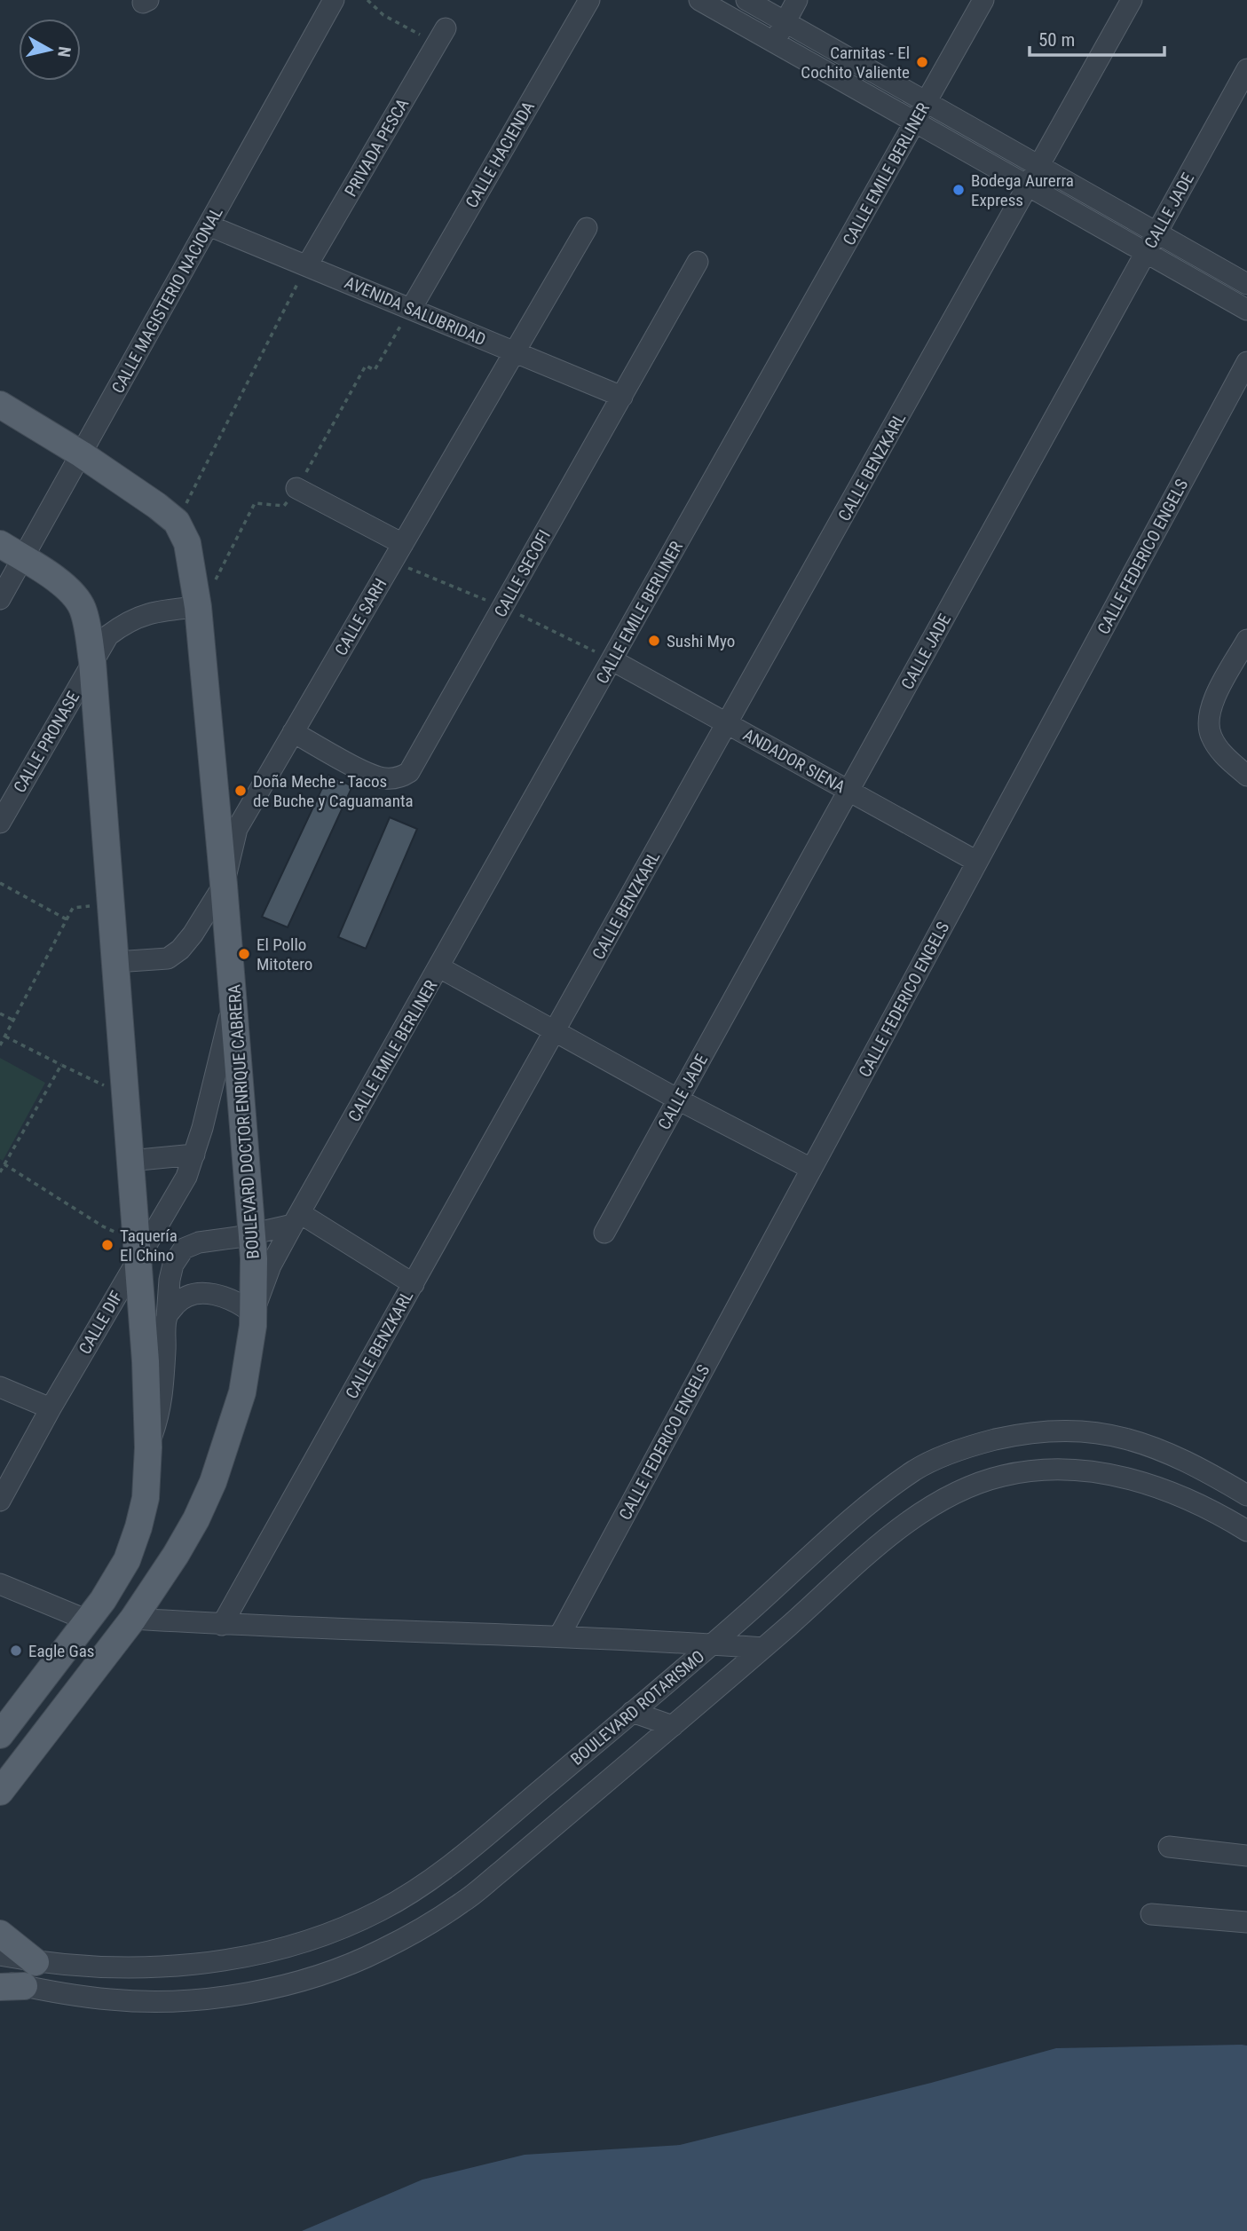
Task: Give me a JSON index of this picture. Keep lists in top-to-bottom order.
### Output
{
  "streets": {
    "main road": ["BOULEVARD DOCTOR ENRIQUE CABRERA"],
    "street": [
      "PRIVADA PESCA",
      "CALLE HACIENDA",
      "CALLE EMILE BERLINER",
      "CALLE JADE",
      "CALLE MAGISTERIO NACIONAL",
      "AVENIDA SALUBRIDAD",
      "CALLE BENZKARL",
      "CALLE FEDERICO ENGELS",
      "CALLE SECOFI",
      "CALLE SARH",
      "CALLE PRONASE",
      "ANDADOR SIENA",
      "CALLE DIF",
      "BOULEVARD ROTARISMO"
    ]
  },
  "crossings": [
    ["PRIVADA PESCA", "AVENIDA SALUBRIDAD"],
    ["CALLE HACIENDA", "AVENIDA SALUBRIDAD"],
    ["CALLE EMILE BERLINER", "ANDADOR SIENA"],
    ["CALLE EMILE BERLINER", "BOULEVARD DOCTOR ENRIQUE CABRERA"],
    ["CALLE JADE", "ANDADOR SIENA"],
    ["CALLE MAGISTERIO NACIONAL", "AVENIDA SALUBRIDAD"],
    ["AVENIDA SALUBRIDAD", "CALLE SECOFI"],
    ["AVENIDA SALUBRIDAD", "CALLE SARH"],
    ["CALLE BENZKARL", "ANDADOR SIENA"],
    ["CALLE FEDERICO ENGELS", "ANDADOR SIENA"],
    ["CALLE SECOFI", "CALLE SARH"],
    ["CALLE SARH", "BOULEVARD DOCTOR ENRIQUE CABRERA"],
    ["CALLE PRONASE", "BOULEVARD DOCTOR ENRIQUE CABRERA"],
    ["BOULEVARD DOCTOR ENRIQUE CABRERA", "CALLE DIF"]
  ],
  "places": [
    "Carnitas - El Cochito Valiente",
    "Bodega Aurerra Express",
    "Sushi Myo",
    "Doña Meche - Tacos de Buche y Caguamanta",
    "El Pollo Mitotero",
    "Taquería El Chino",
    "Eagle Gas"
  ],
  "scale_bar": "50 m",
  "north": "right"
}
